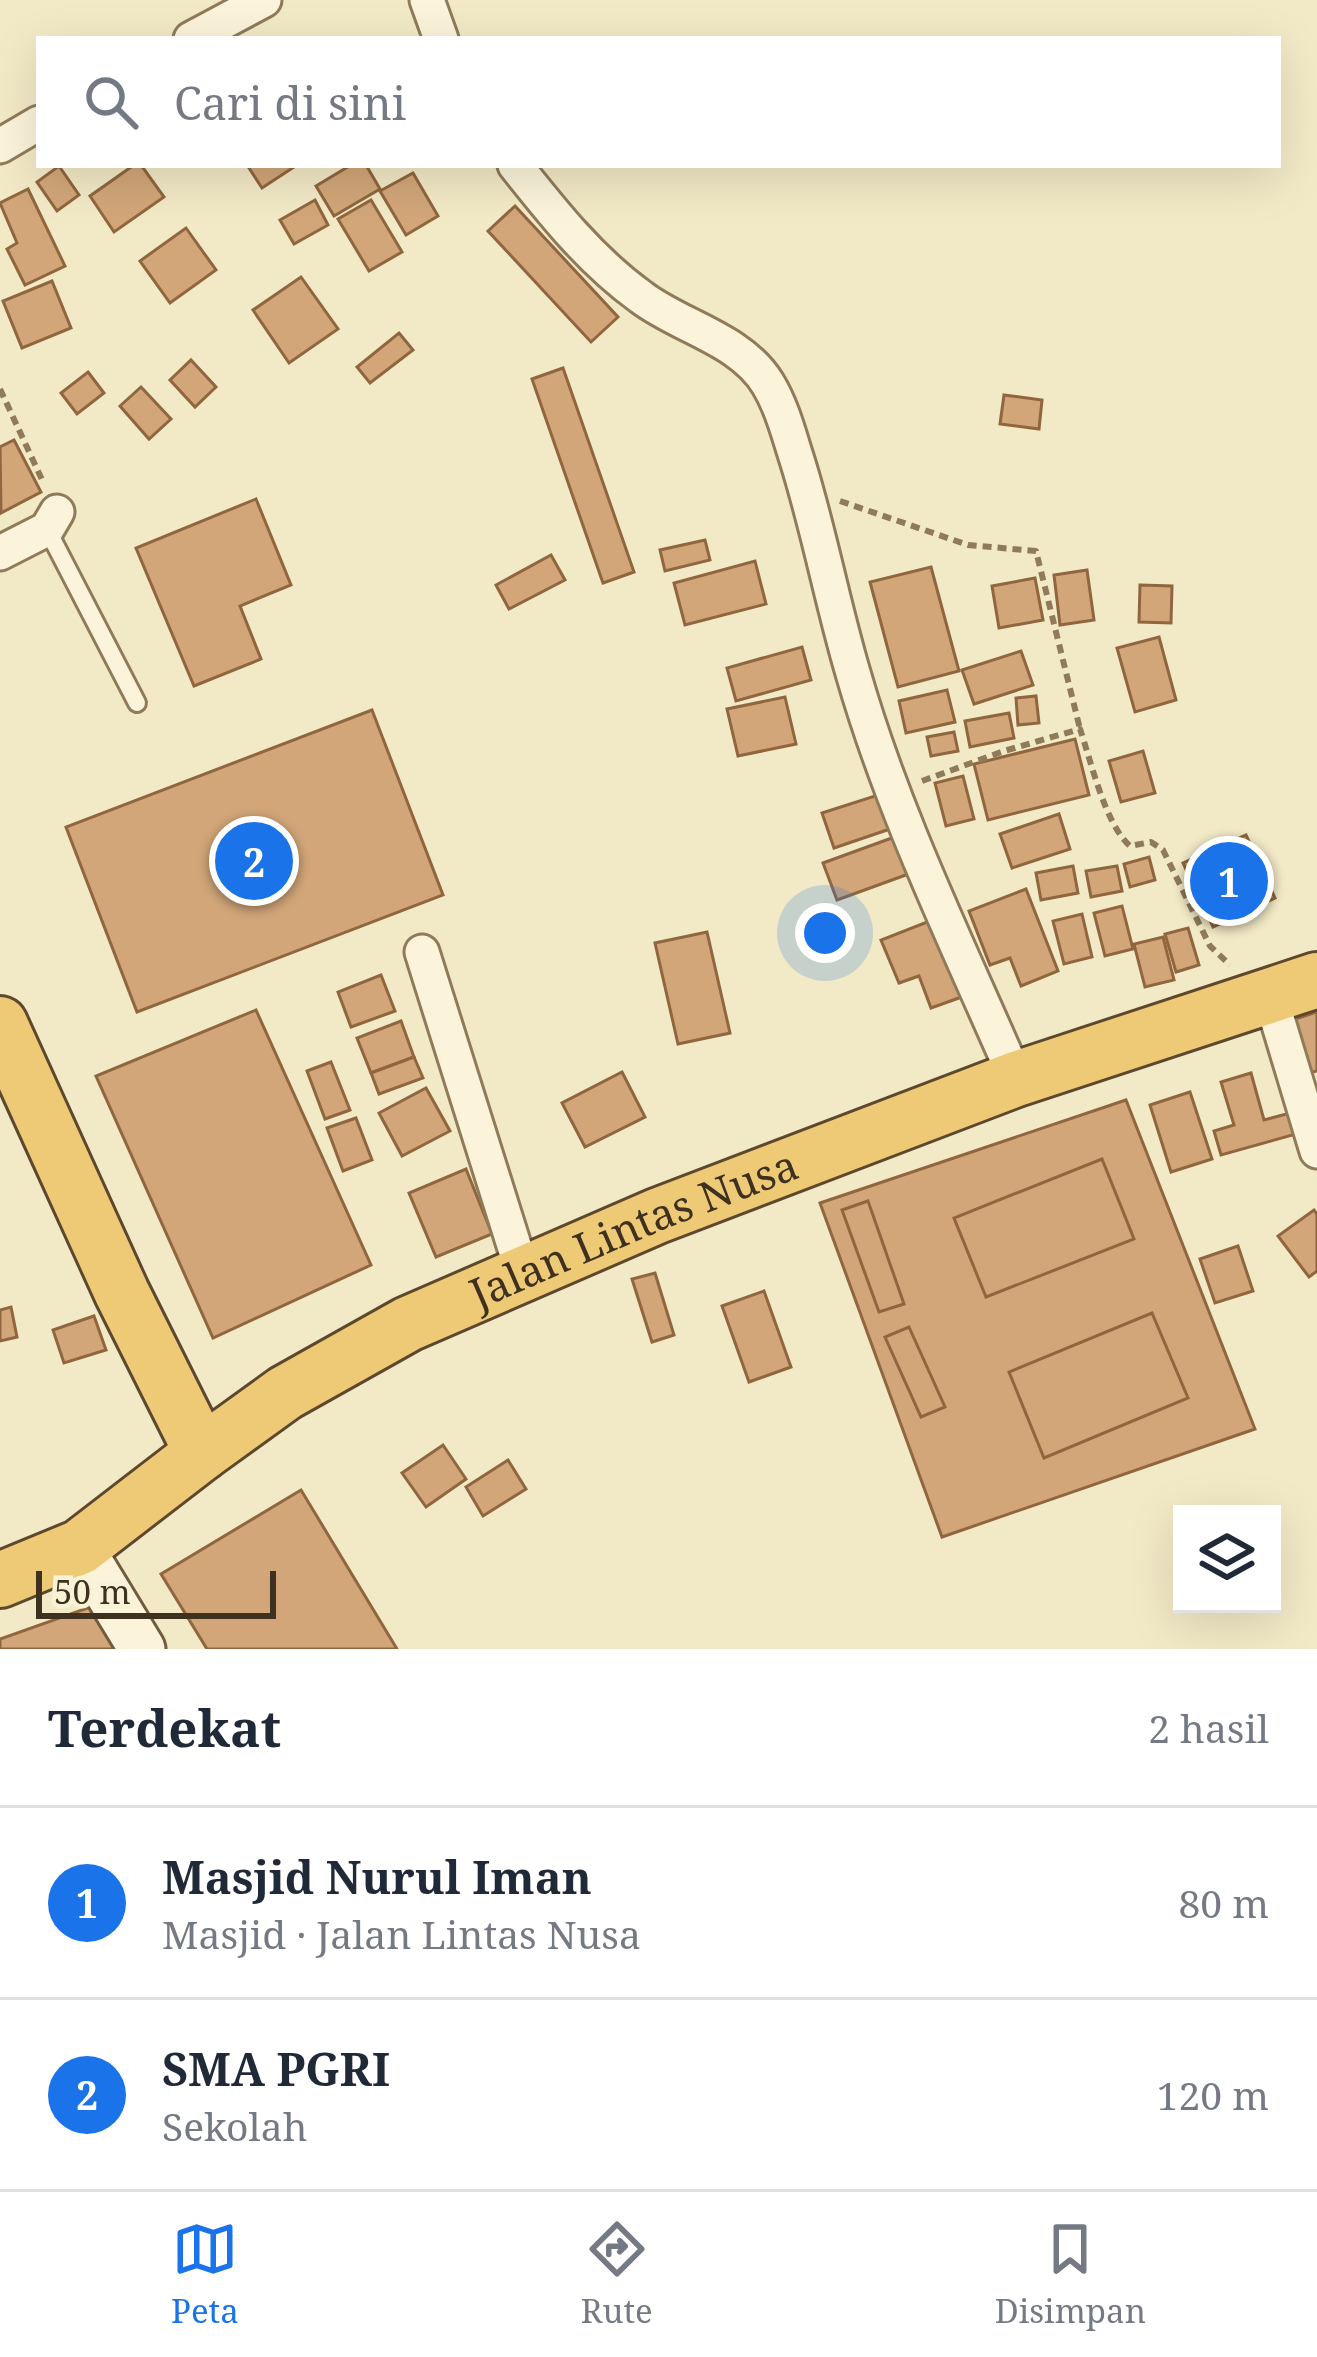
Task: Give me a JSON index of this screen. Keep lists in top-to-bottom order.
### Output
{
  "streets": {
    "highway": ["Jalan Lintas Nusa"]
  },
  "scale_bar": "50 m",
  "page": {
    "search": "Cari di sini",
    "pins": ["2", "1"],
    "scale": "50 m",
    "heading": ["Terdekat", "2 hasil"],
    "list": [
      {
        "mark": "1",
        "name": "Masjid Nurul Iman",
        "note": "Masjid · Jalan Lintas Nusa",
        "value": "80 m"
      },
      {
        "mark": "2",
        "name": "SMA PGRI",
        "note": "Sekolah",
        "value": "120 m"
      }
    ],
    "nav": ["Peta", "Rute", "Disimpan"]
  }
}
